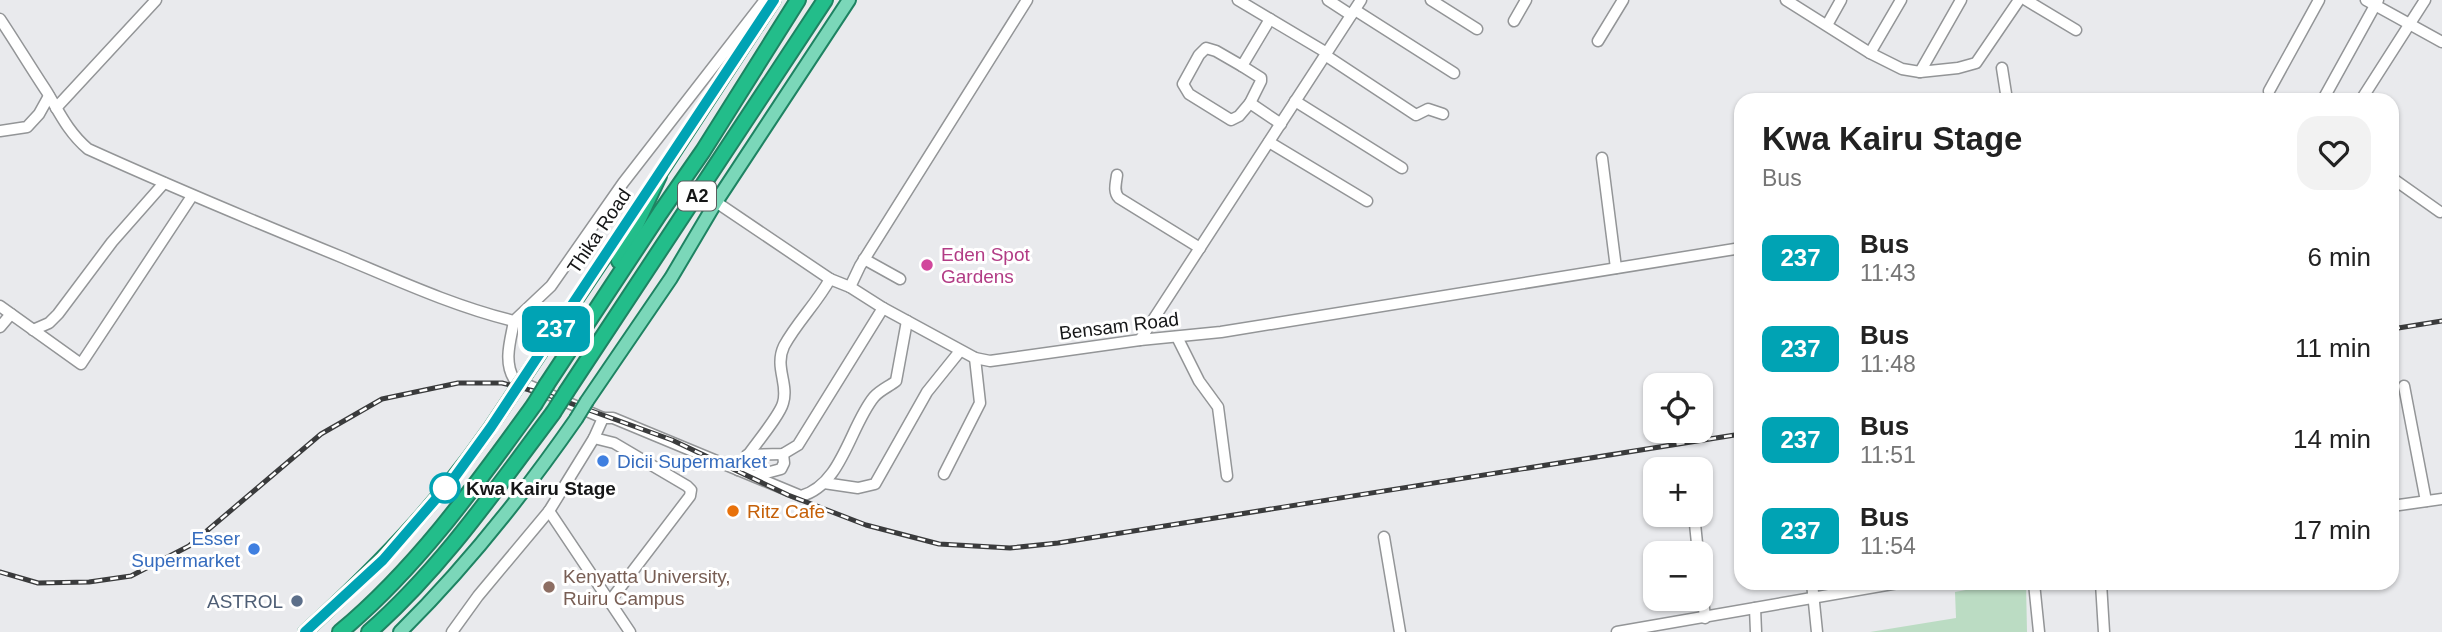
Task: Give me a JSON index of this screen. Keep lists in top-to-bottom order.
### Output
{
  "streets": {
    "highway": ["A2", "Thika Road"],
    "street": ["Bensam Road"]
  },
  "places": [
    "Eden Spot Gardens",
    "Dicii Supermarket",
    "Kwa Kairu Stage",
    "Ritz Cafe",
    "Esser Supermarket",
    "Kenyatta University, Ruiru Campus",
    "ASTROL"
  ],
  "lines": ["bus line 237"],
  "page": {
    "on_map": "237",
    "heading": ["Kwa Kairu Stage", "Bus"],
    "list": [
      {
        "mark": "237",
        "name": "Bus",
        "note": "11:43",
        "value": "6 min"
      },
      {
        "mark": "237",
        "name": "Bus",
        "note": "11:48",
        "value": "11 min"
      },
      {
        "mark": "237",
        "name": "Bus",
        "note": "11:51",
        "value": "14 min"
      },
      {
        "mark": "237",
        "name": "Bus",
        "note": "11:54",
        "value": "17 min"
      }
    ],
    "map_buttons": ["+", "−"]
  }
}
